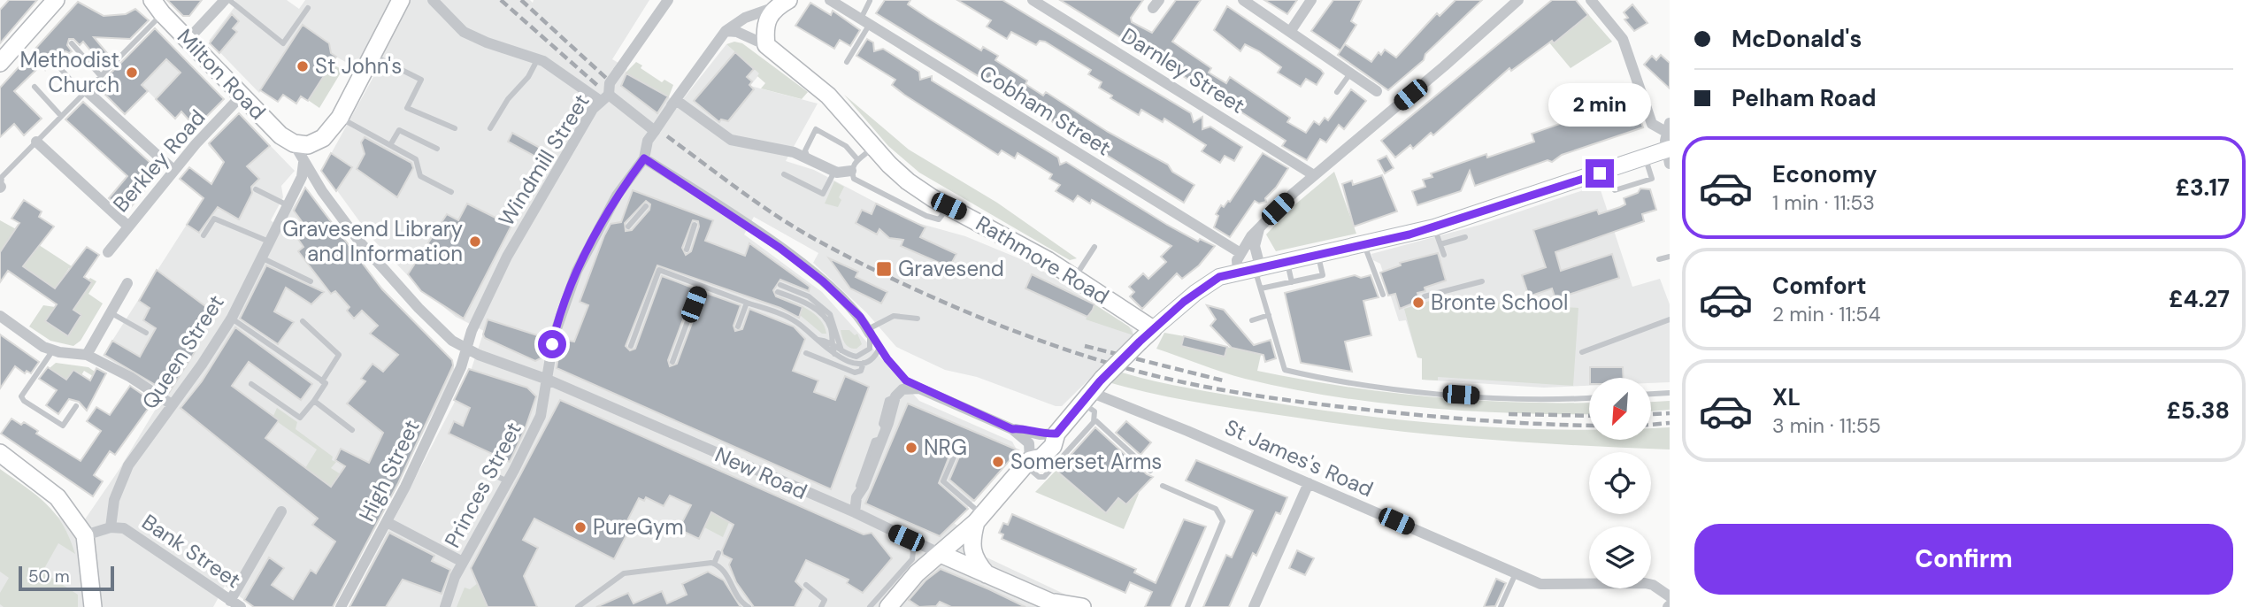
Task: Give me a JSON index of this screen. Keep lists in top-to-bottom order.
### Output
{
  "streets": {
    "main road": ["Milton Road", "Rathmore Road", "New Road"],
    "street": [
      "Darnley Street",
      "Cobham Street",
      "Windmill Street",
      "Berkley Road",
      "Queen Street",
      "St James's Road",
      "High Street",
      "Princes Street",
      "Bank Street"
    ]
  },
  "crossings": [
    ["Milton Road", "Berkley Road"],
    ["Milton Road", "New Road"],
    ["Windmill Street", "High Street"],
    ["Windmill Street", "New Road"],
    ["Rathmore Road", "Princes Street"],
    ["Queen Street", "New Road"],
    ["Queen Street", "Bank Street"],
    ["High Street", "New Road"],
    ["New Road", "Princes Street"]
  ],
  "places": {
    "other": [
      "St John's",
      "Methodist Church",
      "Gravesend Library and Information",
      "Bronte School",
      "NRG",
      "Somerset Arms",
      "PureGym"
    ],
    "transit": ["Gravesend"]
  },
  "scale_bar": "50 m",
  "north": "bottom left",
  "page": {
    "banner": ["McDonald's", "Pelham Road"],
    "bubble": "2 min",
    "list": [
      {
        "name": "Economy",
        "note": "1 min · 11:53",
        "value": "£3.17"
      },
      {
        "name": "Comfort",
        "note": "2 min · 11:54",
        "value": "£4.27"
      },
      {
        "name": "XL",
        "note": "3 min · 11:55",
        "value": "£5.38"
      }
    ],
    "buttons": "Confirm",
    "scale": "50 m"
  }
}
